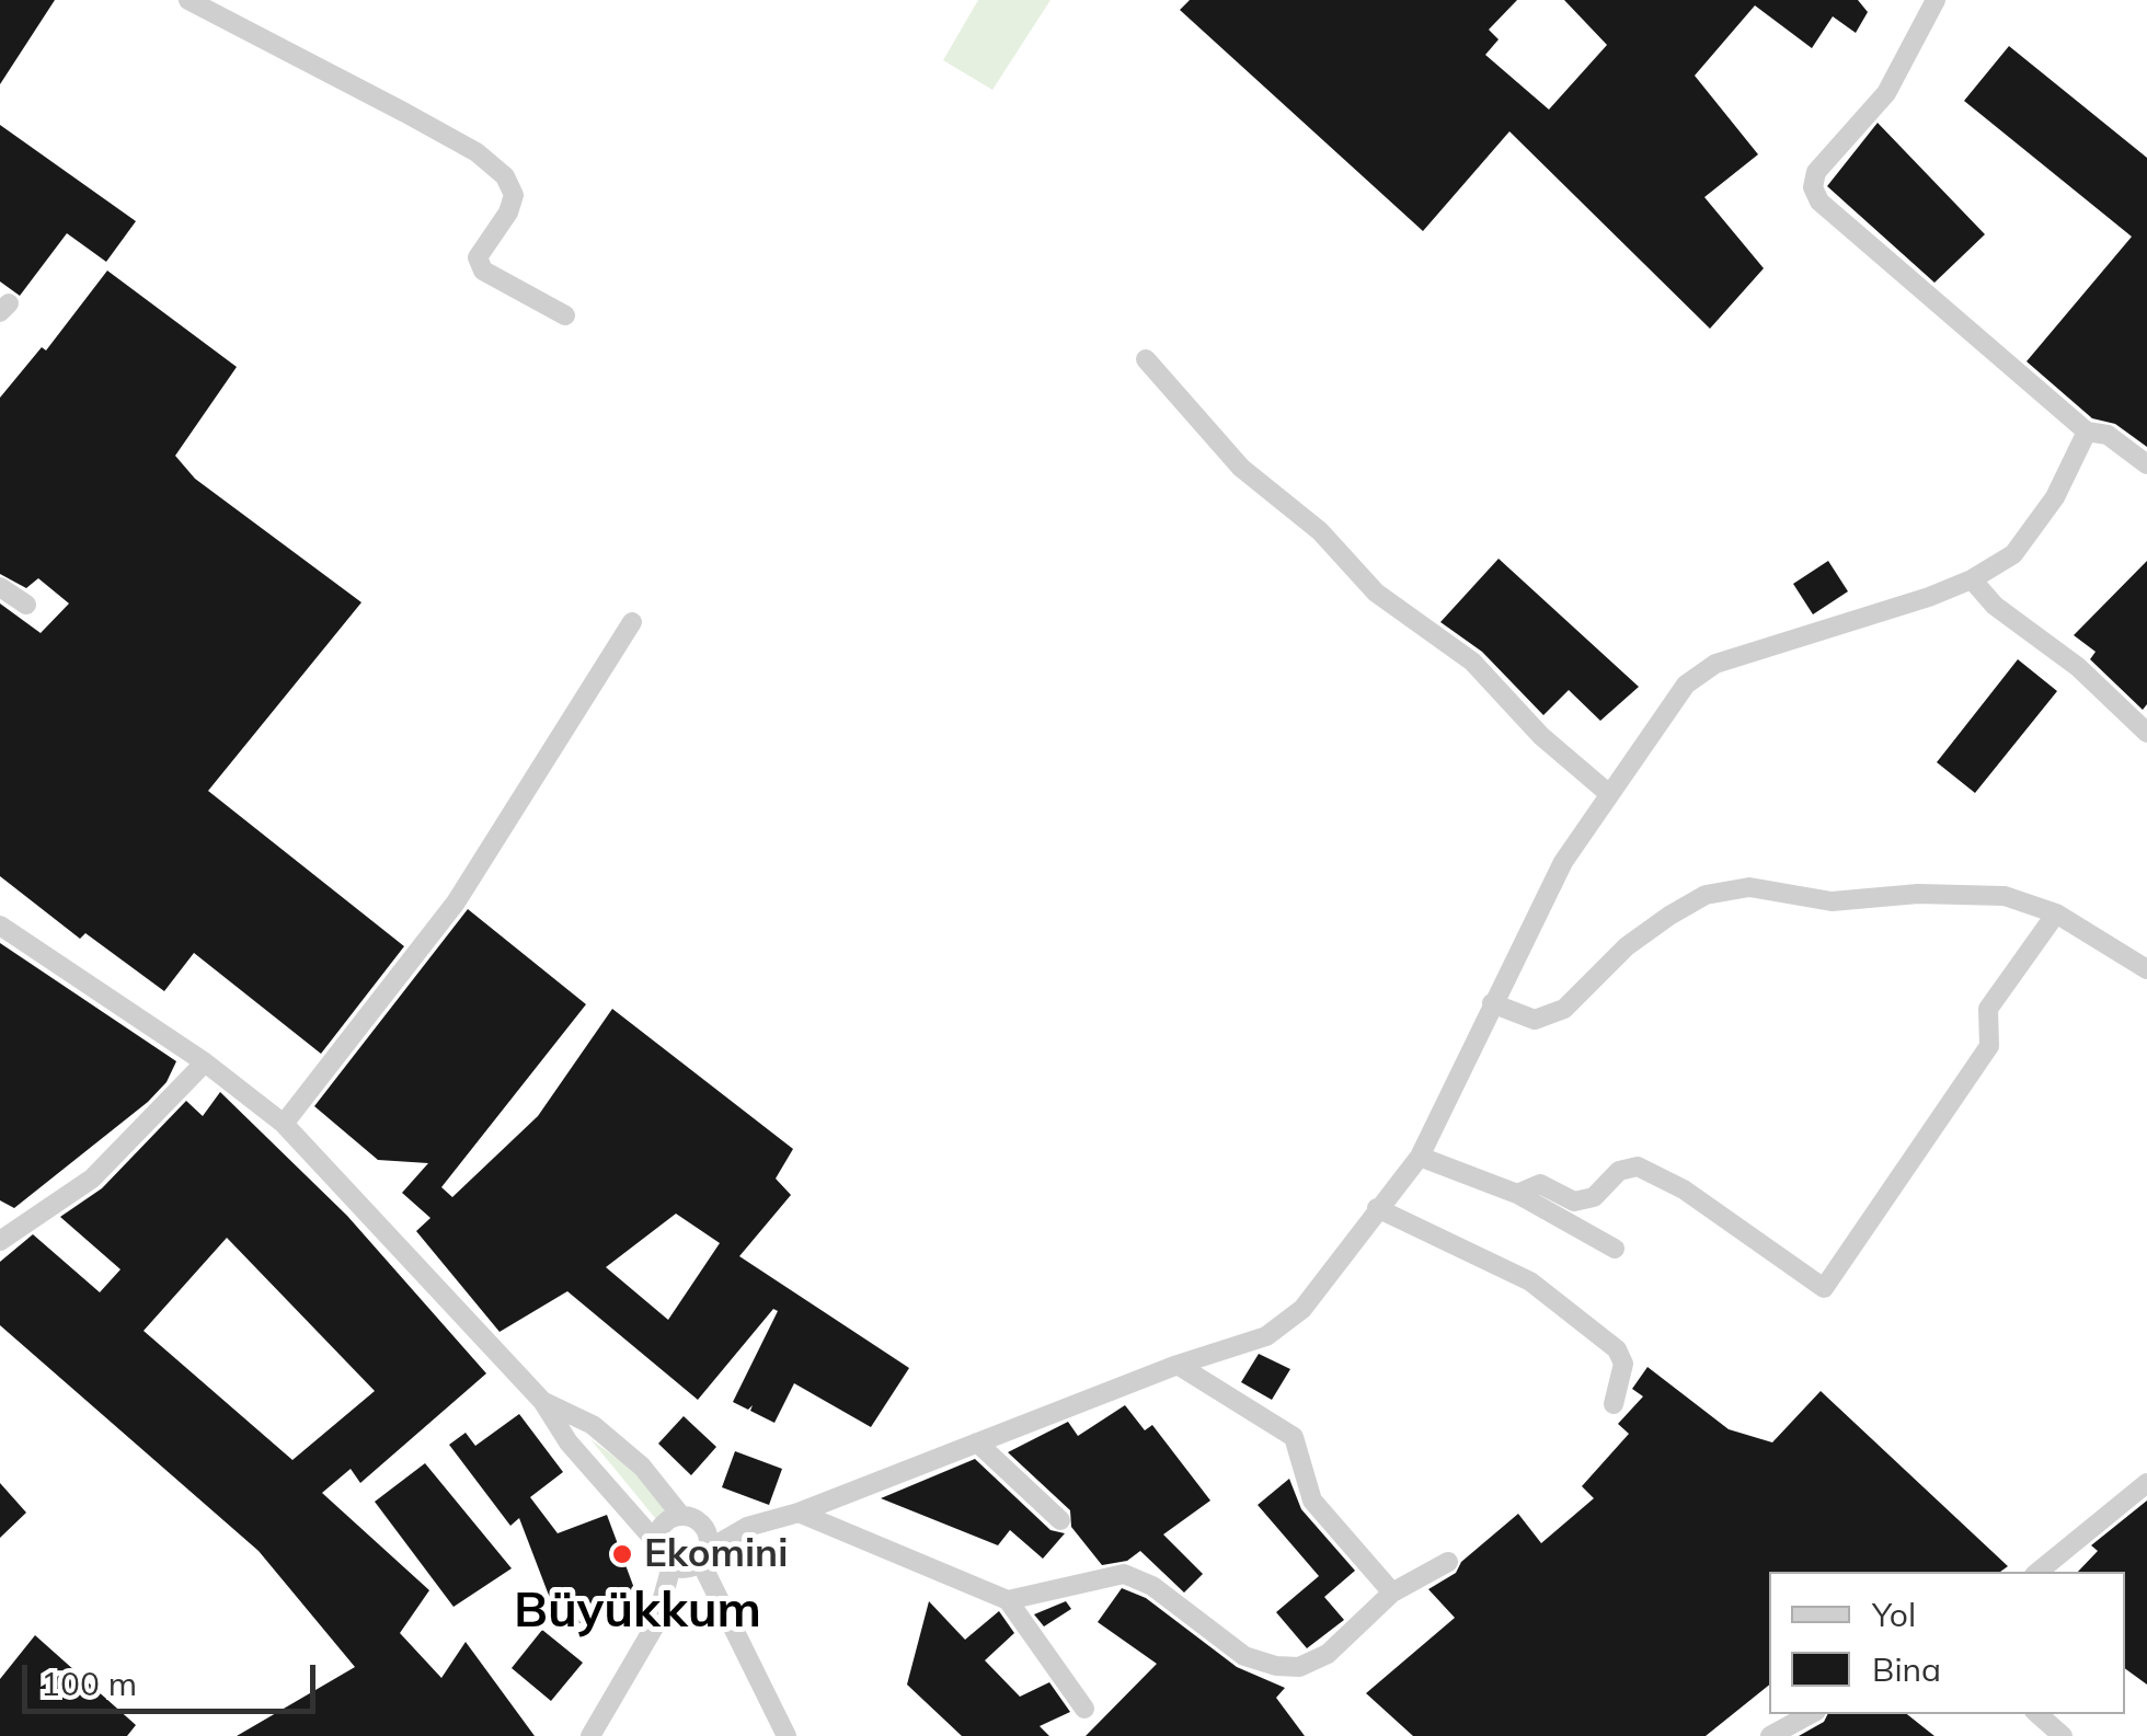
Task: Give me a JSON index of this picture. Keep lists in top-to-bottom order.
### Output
{
  "districts": ["Büyükkum"],
  "places": ["Ekomini"],
  "legend": ["Yol", "Bina"],
  "scale_bar": "100 m"
}
